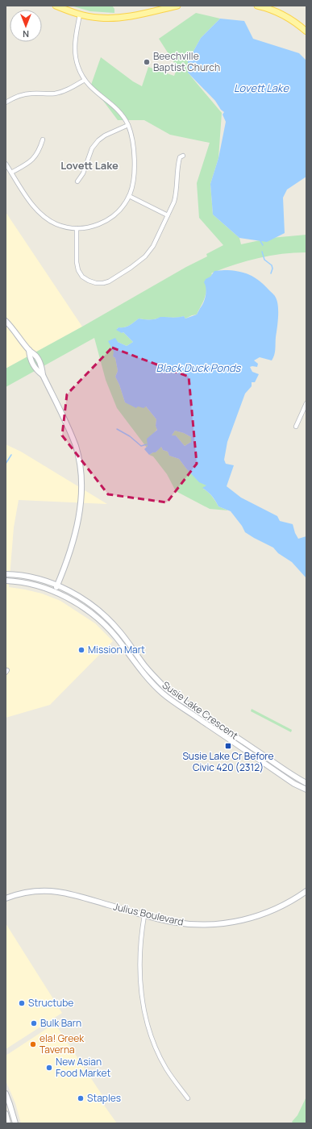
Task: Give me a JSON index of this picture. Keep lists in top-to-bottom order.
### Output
{
  "streets": {
    "street": ["Susie Lake Crescent", "Julius Boulevard"]
  },
  "districts": ["Lovett Lake"],
  "water": ["Lovett Lake", "Black Duck Ponds"],
  "places": {
    "other": [
      "Beechville Baptist Church",
      "Mission Mart",
      "Structube",
      "Bulk Barn",
      "ela! Greek Taverna",
      "New Asian Food Market",
      "Staples"
    ],
    "transit": ["Susie Lake Cr Before Civic 420 (2312)"]
  },
  "north": "bottom"
}
